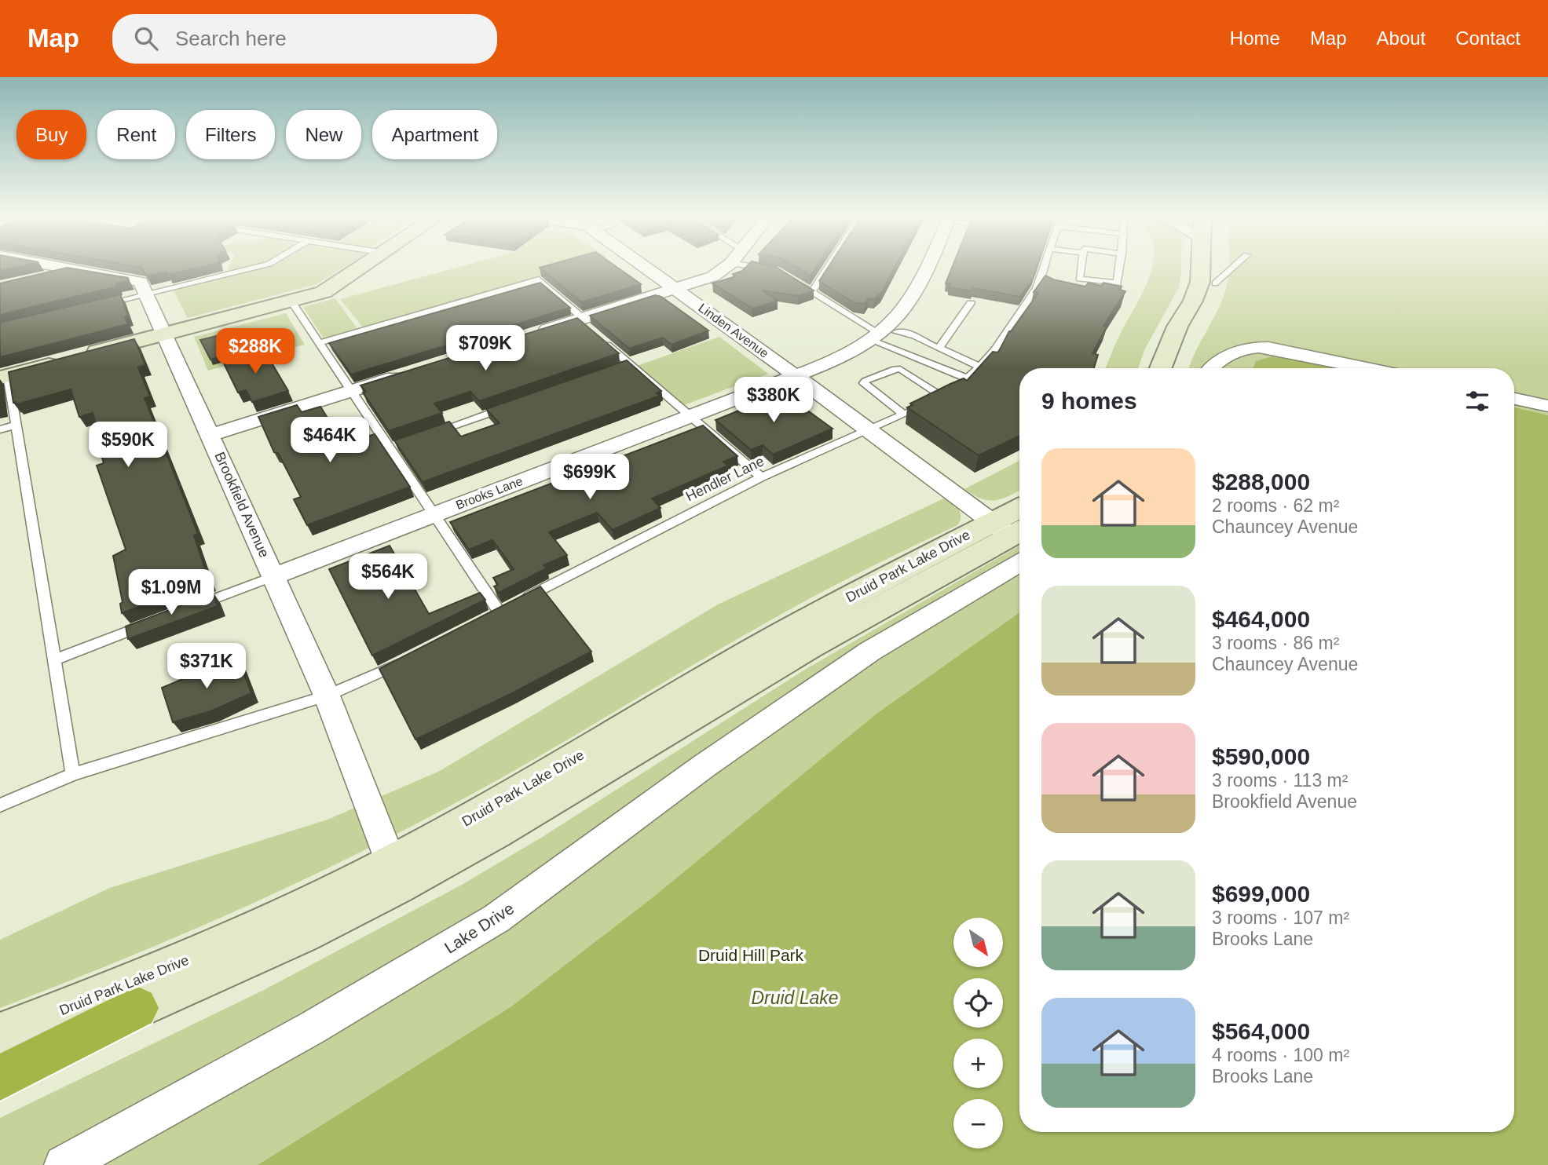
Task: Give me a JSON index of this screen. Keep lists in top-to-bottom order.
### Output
{
  "streets": {
    "main road": ["Druid Park Lake Drive"],
    "street": [
      "Linden Avenue",
      "Brooks Lane",
      "Brookfield Avenue",
      "Lake Drive"
    ],
    "lane": ["Hendler Lane"]
  },
  "crossings": [
    ["Linden Avenue", "Hendler Lane"],
    ["Linden Avenue", "Brooks Lane"],
    ["Linden Avenue", "Druid Park Lake Drive"],
    ["Linden Avenue", "Lake Drive"],
    ["Hendler Lane", "Brooks Lane"],
    ["Brooks Lane", "Brookfield Avenue"],
    ["Brookfield Avenue", "Druid Park Lake Drive"],
    ["Druid Park Lake Drive", "Lake Drive"]
  ],
  "water": ["Druid Lake"],
  "parks": ["Druid Hill Park"],
  "north": "bottom right",
  "page": {
    "header": "Map",
    "search": "Search here",
    "nav": [
      "Home",
      "Map",
      "About",
      "Contact"
    ],
    "chip": [
      "Buy",
      "Rent",
      "Filters",
      "New",
      "Apartment"
    ],
    "price": [
      "$709K",
      "$288K",
      "$380K",
      "$464K",
      "$590K",
      "$699K",
      "$564K",
      "$1.09M",
      "$371K"
    ],
    "heading": "9 homes",
    "list": [
      {
        "name": "$288,000",
        "note": "2 rooms · 62 m² · Chauncey Avenue"
      },
      {
        "name": "$464,000",
        "note": "3 rooms · 86 m² · Chauncey Avenue"
      },
      {
        "name": "$590,000",
        "note": "3 rooms · 113 m² · Brookfield Avenue"
      },
      {
        "name": "$699,000",
        "note": "3 rooms · 107 m² · Brooks Lane"
      },
      {
        "name": "$564,000",
        "note": "4 rooms · 100 m² · Brooks Lane"
      }
    ],
    "map_buttons": ["+", "−"]
  }
}
